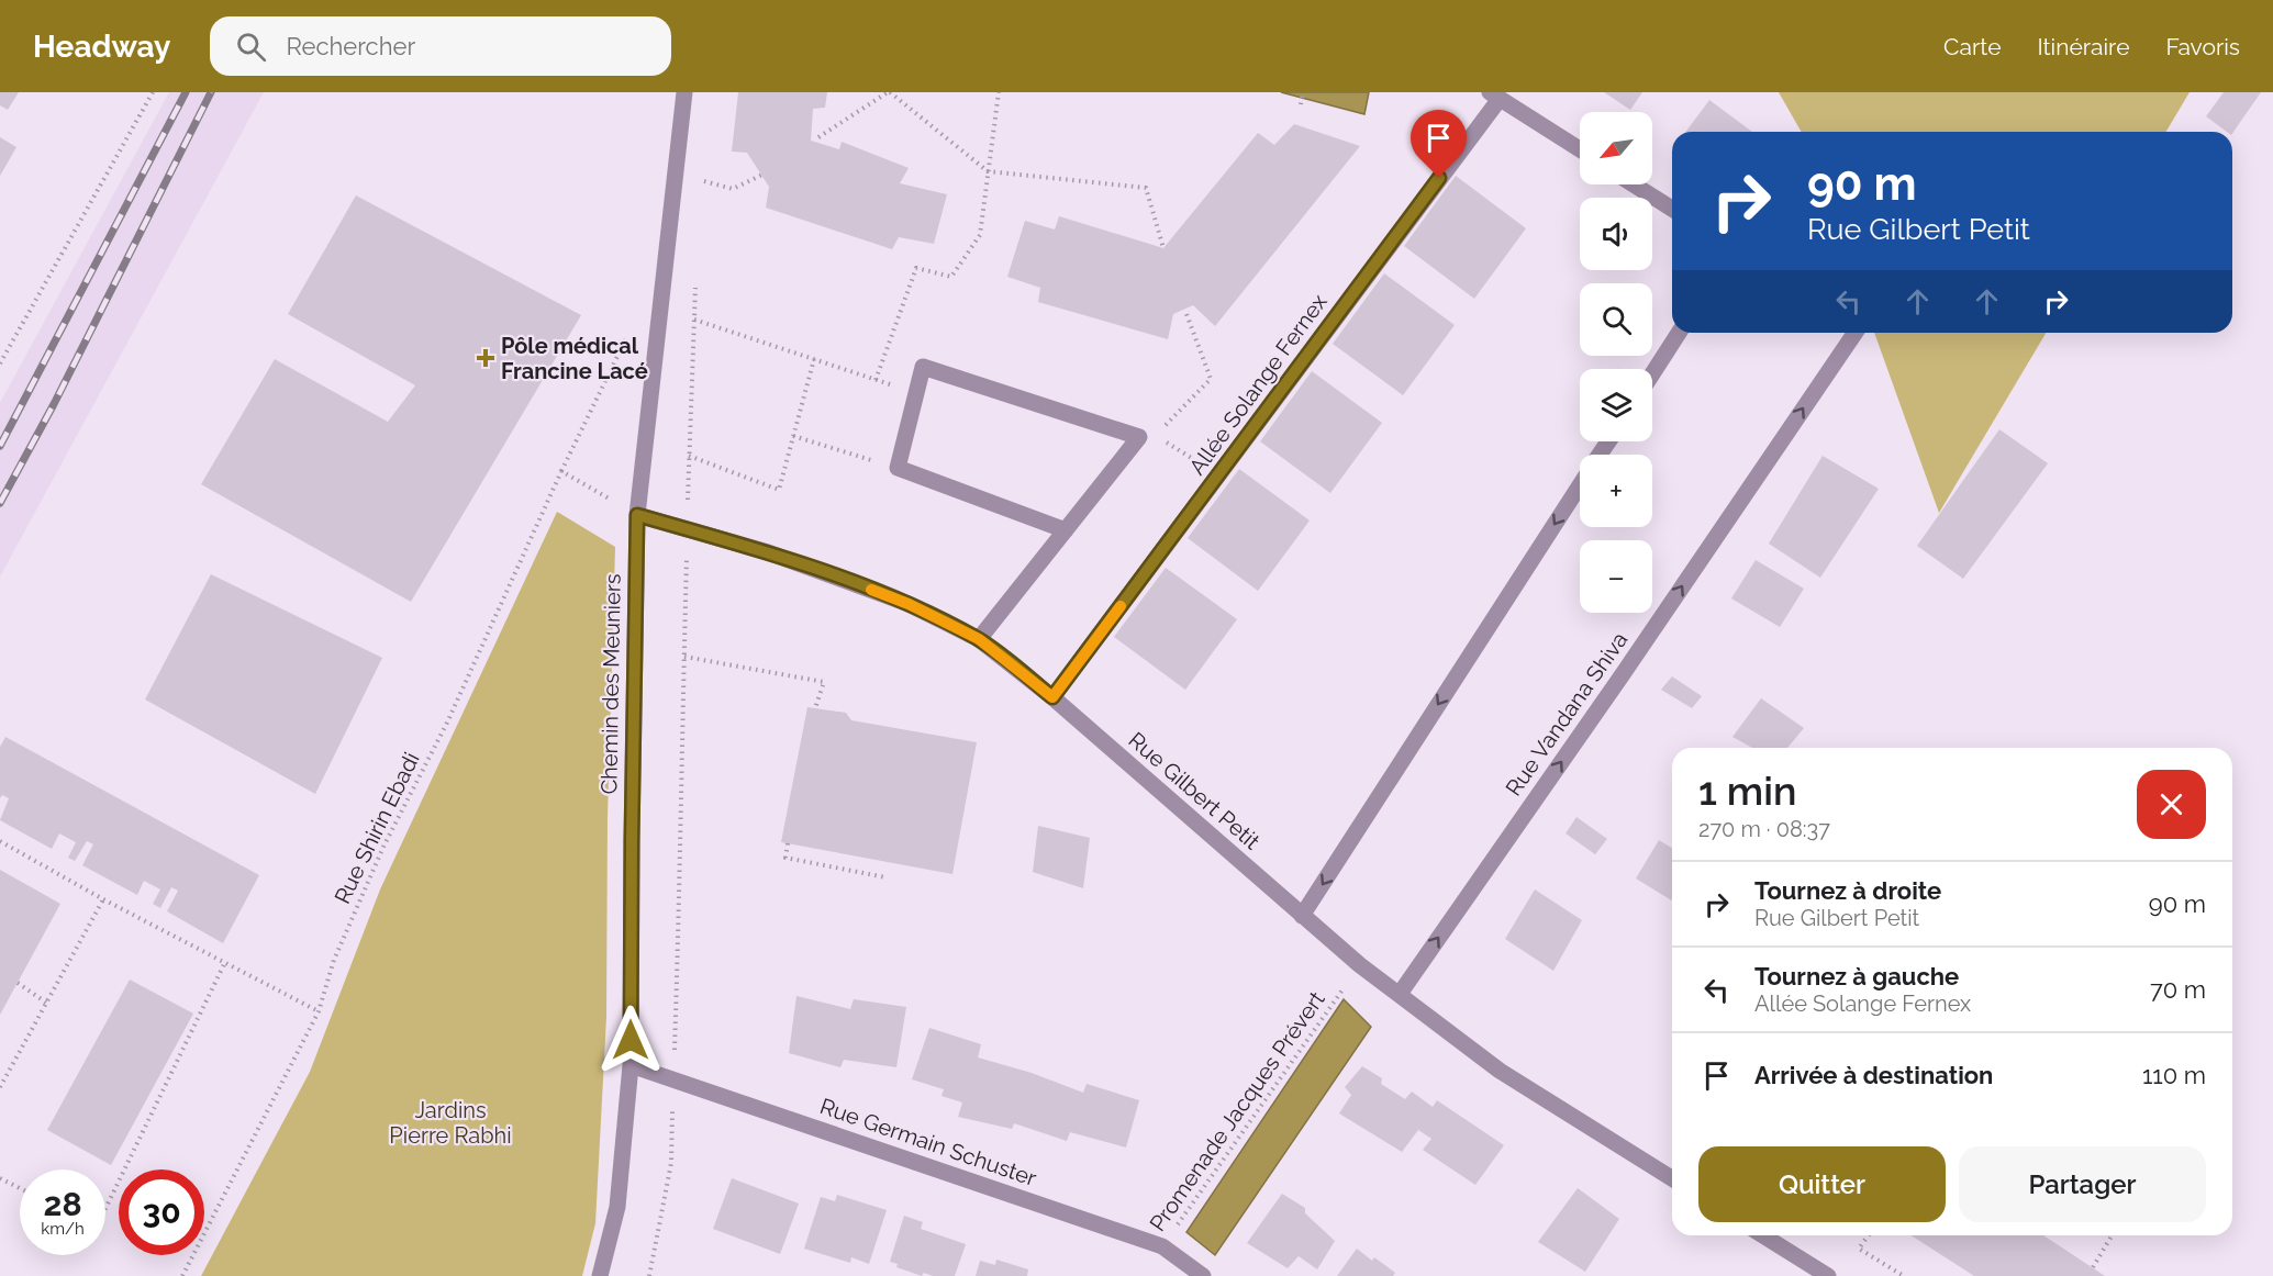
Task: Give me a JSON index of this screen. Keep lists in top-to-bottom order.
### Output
{
  "streets": {
    "street": [
      "Allée Solange Fernex",
      "Chemin des Meuniers",
      "Rue Vandana Shiva",
      "Rue Gilbert Petit",
      "Rue Germain Schuster"
    ],
    "path": ["Rue Shirin Ebadi", "Promenade Jacques Prévert"]
  },
  "crossings": [
    ["Allée Solange Fernex", "Rue Gilbert Petit"],
    ["Chemin des Meuniers", "Rue Gilbert Petit"],
    ["Chemin des Meuniers", "Rue Germain Schuster"],
    ["Rue Vandana Shiva", "Rue Gilbert Petit"],
    ["Rue Gilbert Petit", "Promenade Jacques Prévert"],
    ["Promenade Jacques Prévert", "Rue Germain Schuster"]
  ],
  "parks": ["Jardins Pierre Rabhi"],
  "places": {
    "health": ["Pôle médical Francine Lacé"]
  },
  "north": "bottom left",
  "page": {
    "header": "Headway",
    "search": "Rechercher",
    "nav": ["Carte", "Itinéraire", "Favoris"],
    "map_buttons": ["+", "−"],
    "turn": ["90 m", "Rue Gilbert Petit"],
    "heading": ["1 min", "270 m · 08:37"],
    "list": [
      {
        "name": "Tournez à droite",
        "note": "Rue Gilbert Petit",
        "value": "90 m"
      },
      {
        "name": "Tournez à gauche",
        "note": "Allée Solange Fernex",
        "value": "70 m"
      },
      {
        "name": "Arrivée à destination",
        "value": "110 m"
      }
    ],
    "buttons": ["Quitter", "Partager"],
    "speed": "28 km/h",
    "limit": "30"
  }
}
